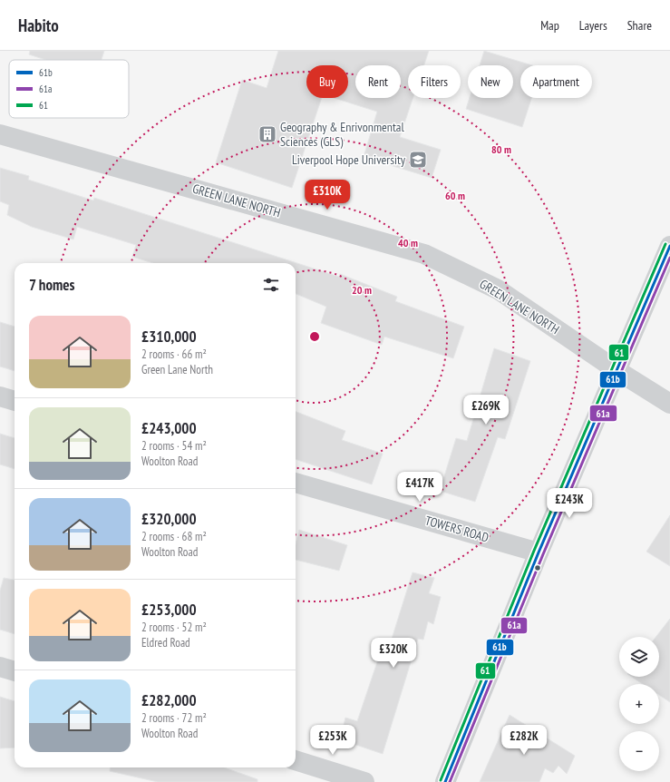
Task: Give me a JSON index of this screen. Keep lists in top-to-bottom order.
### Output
{
  "streets": {
    "street": ["GREEN LANE NORTH", "TOWERS ROAD"]
  },
  "places": {
    "building": ["Geography & Enrivonmental Sciences (GLS)"],
    "school or university": ["Liverpool Hope University"]
  },
  "lines": ["transit line 61", "transit line 61b", "transit line 61a"],
  "legend": ["61b", "61a", "61"],
  "page": {
    "header": "Habito",
    "nav": ["Map", "Layers", "Share"],
    "chip": [
      "Buy",
      "Rent",
      "Filters",
      "New",
      "Apartment"
    ],
    "price": [
      "£310K",
      "£269K",
      "£417K",
      "£243K",
      "£320K",
      "£253K",
      "£282K"
    ],
    "heading": "7 homes",
    "list": [
      {
        "name": "£310,000",
        "note": "2 rooms · 66 m² · Green Lane North"
      },
      {
        "name": "£243,000",
        "note": "2 rooms · 54 m² · Woolton Road"
      },
      {
        "name": "£320,000",
        "note": "2 rooms · 68 m² · Woolton Road"
      },
      {
        "name": "£253,000",
        "note": "2 rooms · 52 m² · Eldred Road"
      },
      {
        "name": "£282,000",
        "note": "2 rooms · 72 m² · Woolton Road"
      }
    ],
    "map_buttons": ["+", "−"]
  },
  "rings": [
    "80 m",
    "60 m",
    "40 m",
    "20 m"
  ]
}
